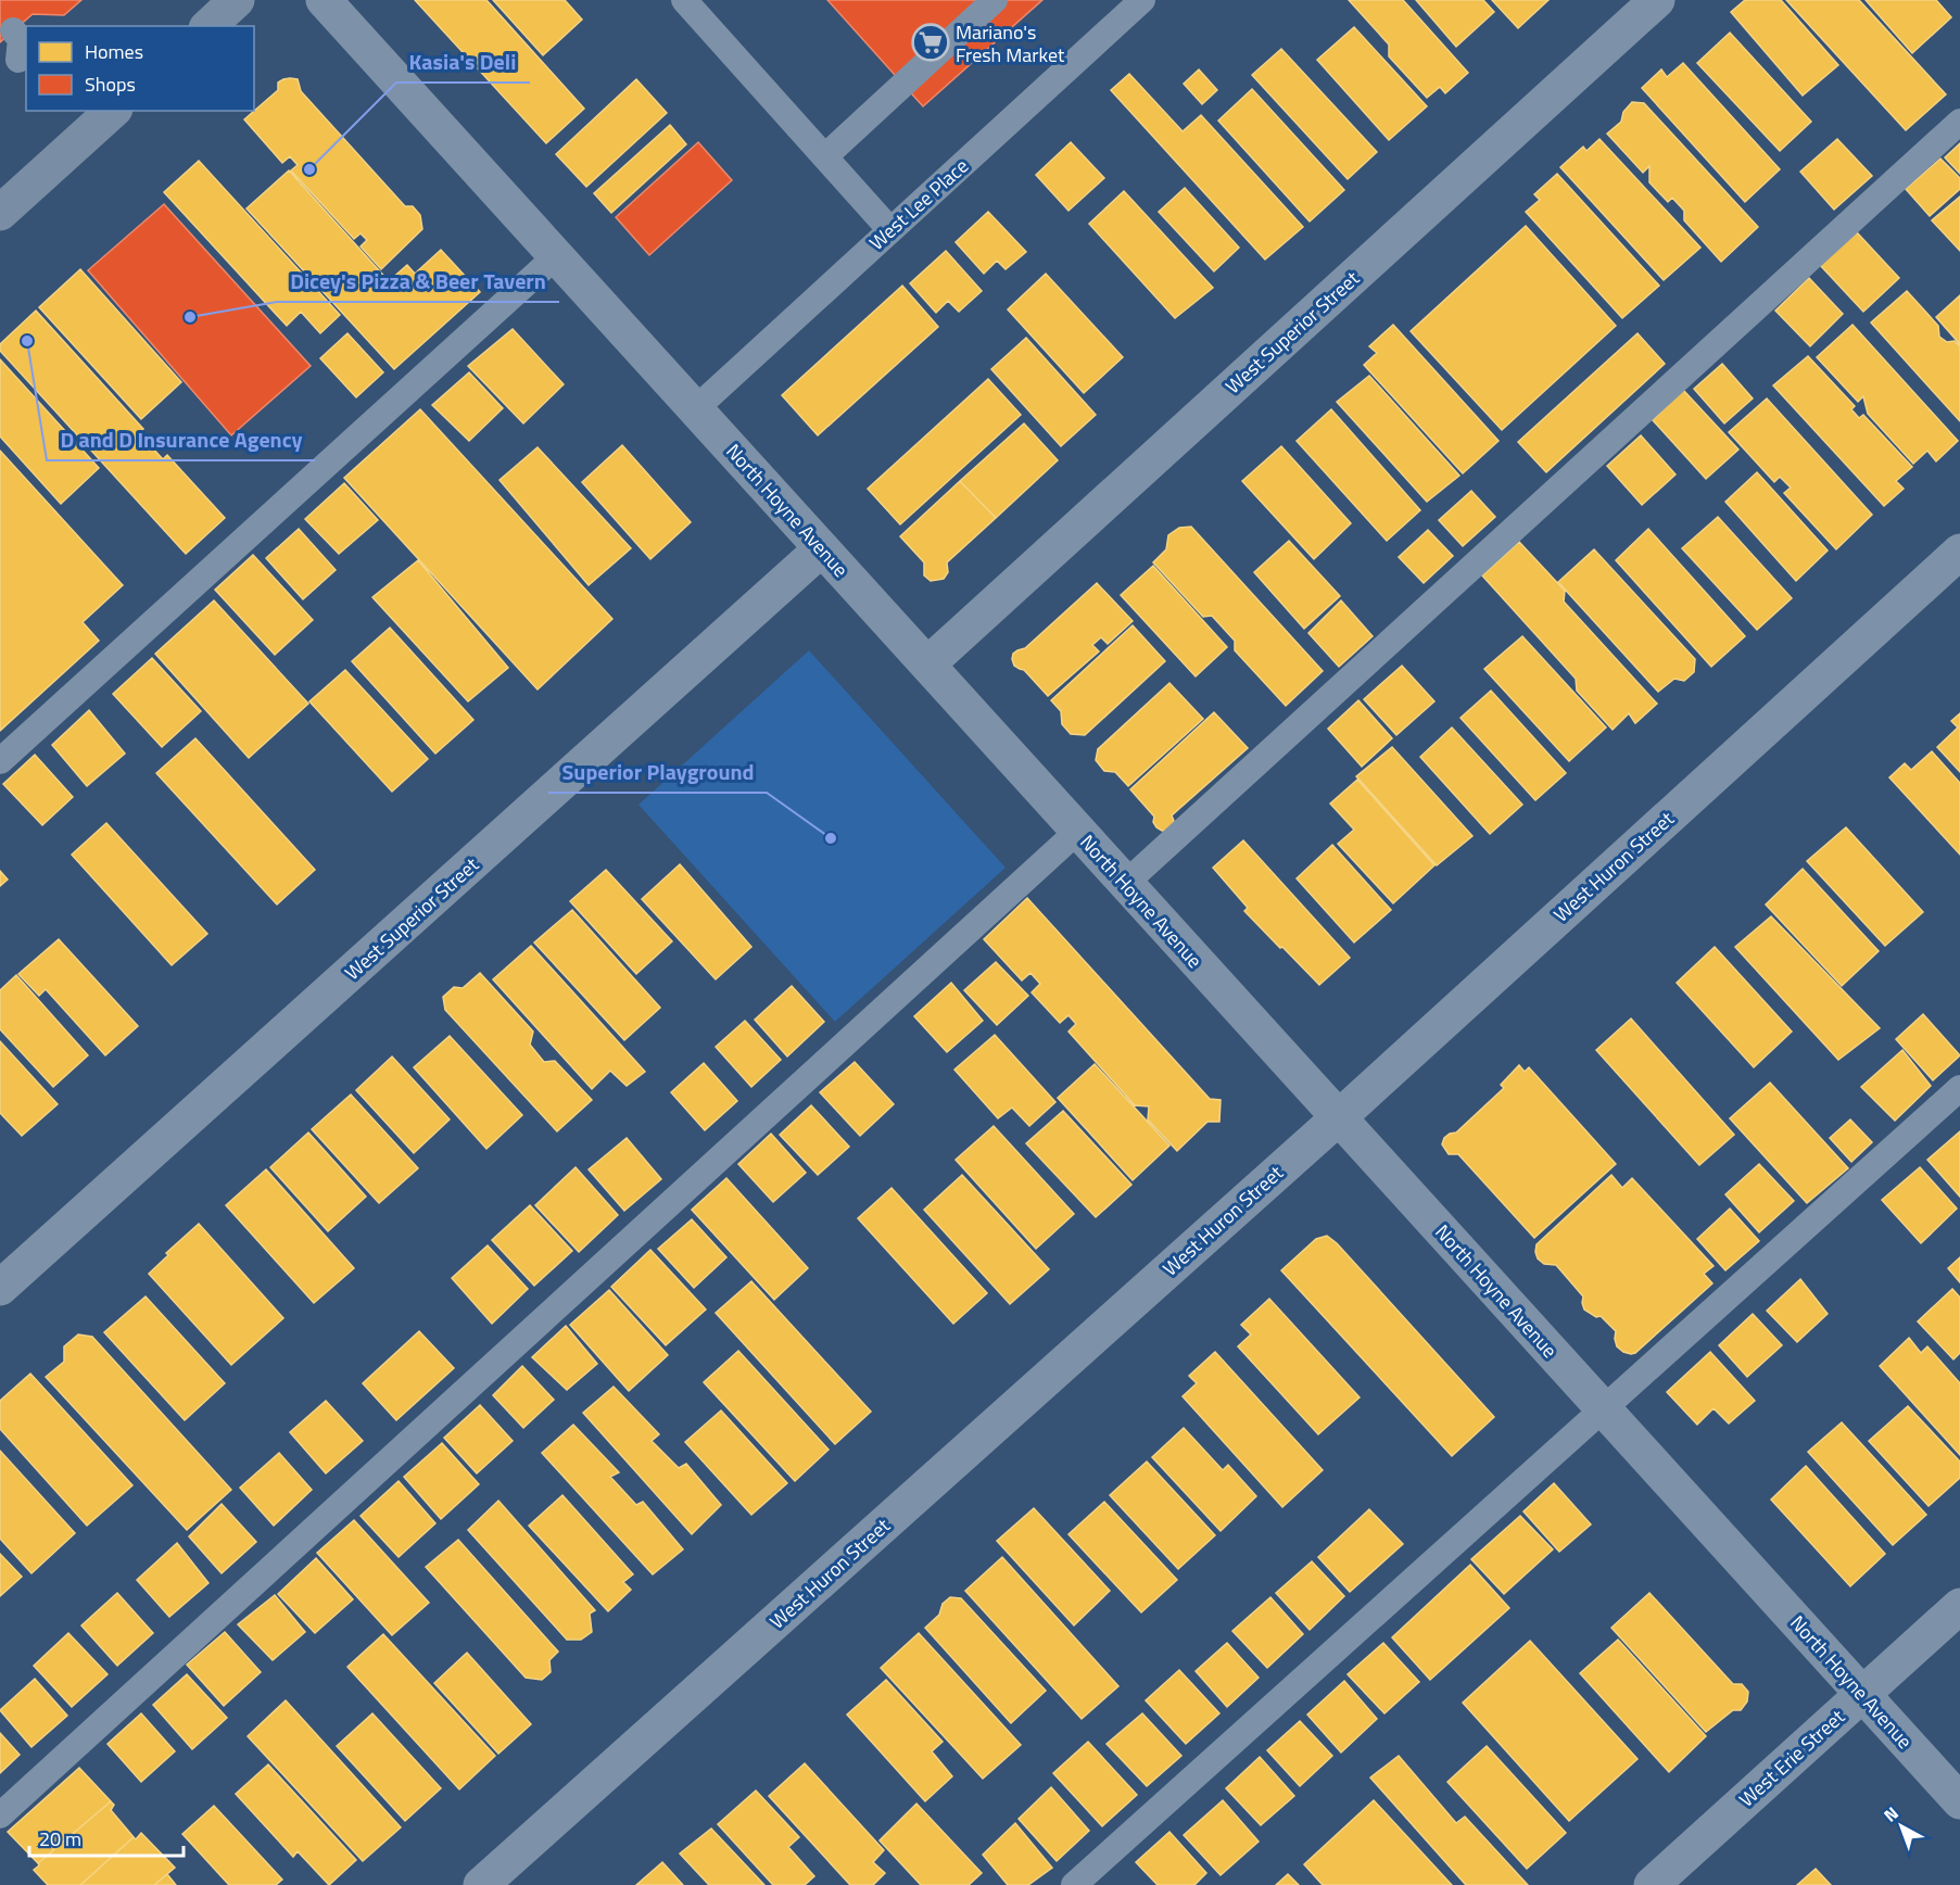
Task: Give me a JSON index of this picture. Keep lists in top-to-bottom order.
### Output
{
  "streets": {
    "street": [
      "West Superior Street",
      "North Hoyne Avenue",
      "West Huron Street",
      "West Erie Street"
    ],
    "lane": ["West Lee Place"]
  },
  "crossings": [
    ["West Lee Place", "North Hoyne Avenue"],
    ["West Superior Street", "North Hoyne Avenue"],
    ["North Hoyne Avenue", "West Huron Street"],
    ["North Hoyne Avenue", "West Erie Street"]
  ],
  "places": {
    "supermarket": ["Mariano's Fresh Market"],
    "other": [
      "Kasia's Deli",
      "Dicey's Pizza & Beer Tavern",
      "D and D Insurance Agency",
      "Superior Playground"
    ]
  },
  "legend": ["Homes", "Shops"],
  "scale_bar": "20 m",
  "north": "top left"
}
